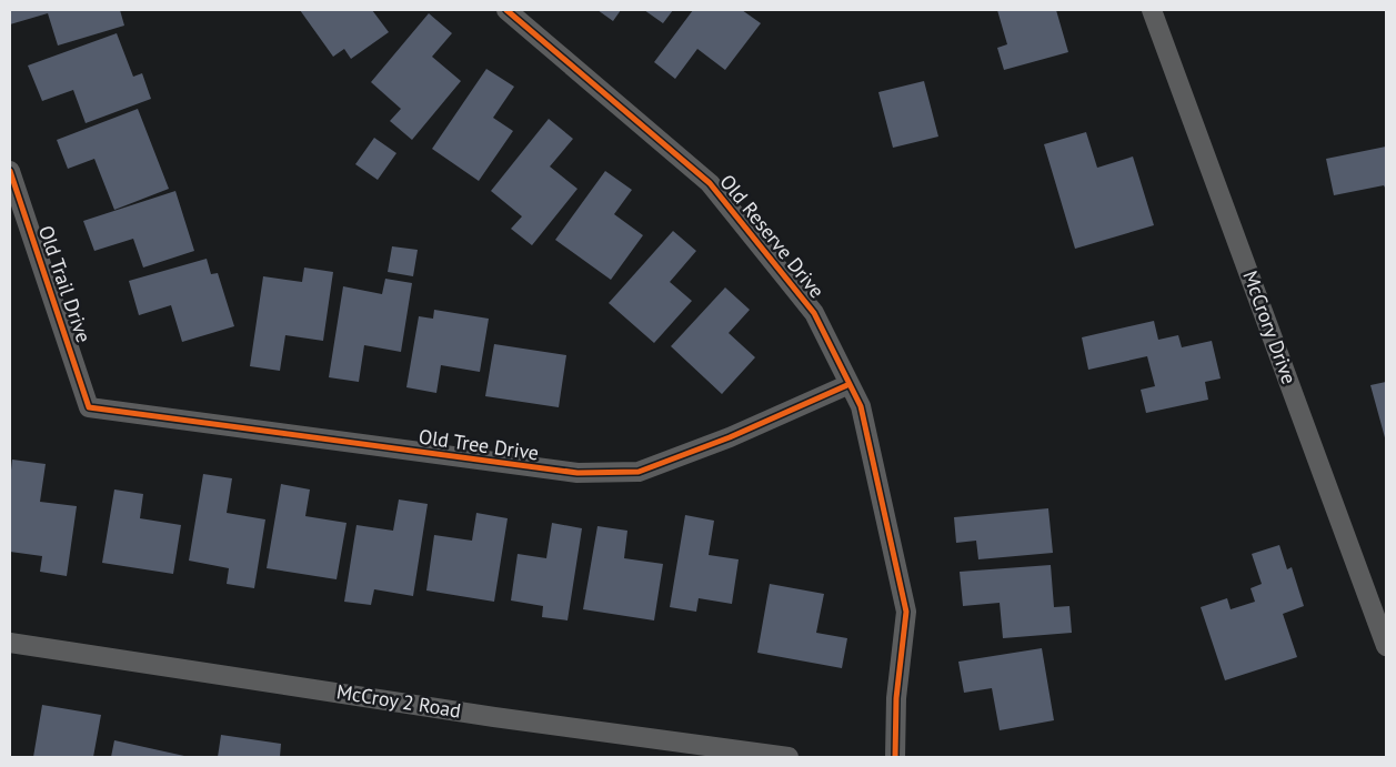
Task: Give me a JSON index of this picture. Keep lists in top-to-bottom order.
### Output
{
  "streets": {
    "street": [
      "Old Reserve Drive",
      "Old Trail Drive",
      "McCrory Drive",
      "Old Tree Drive",
      "McCroy 2 Road"
    ]
  },
  "crossings": [
    ["Old Reserve Drive", "Old Tree Drive"],
    ["Old Trail Drive", "Old Tree Drive"]
  ]
}
